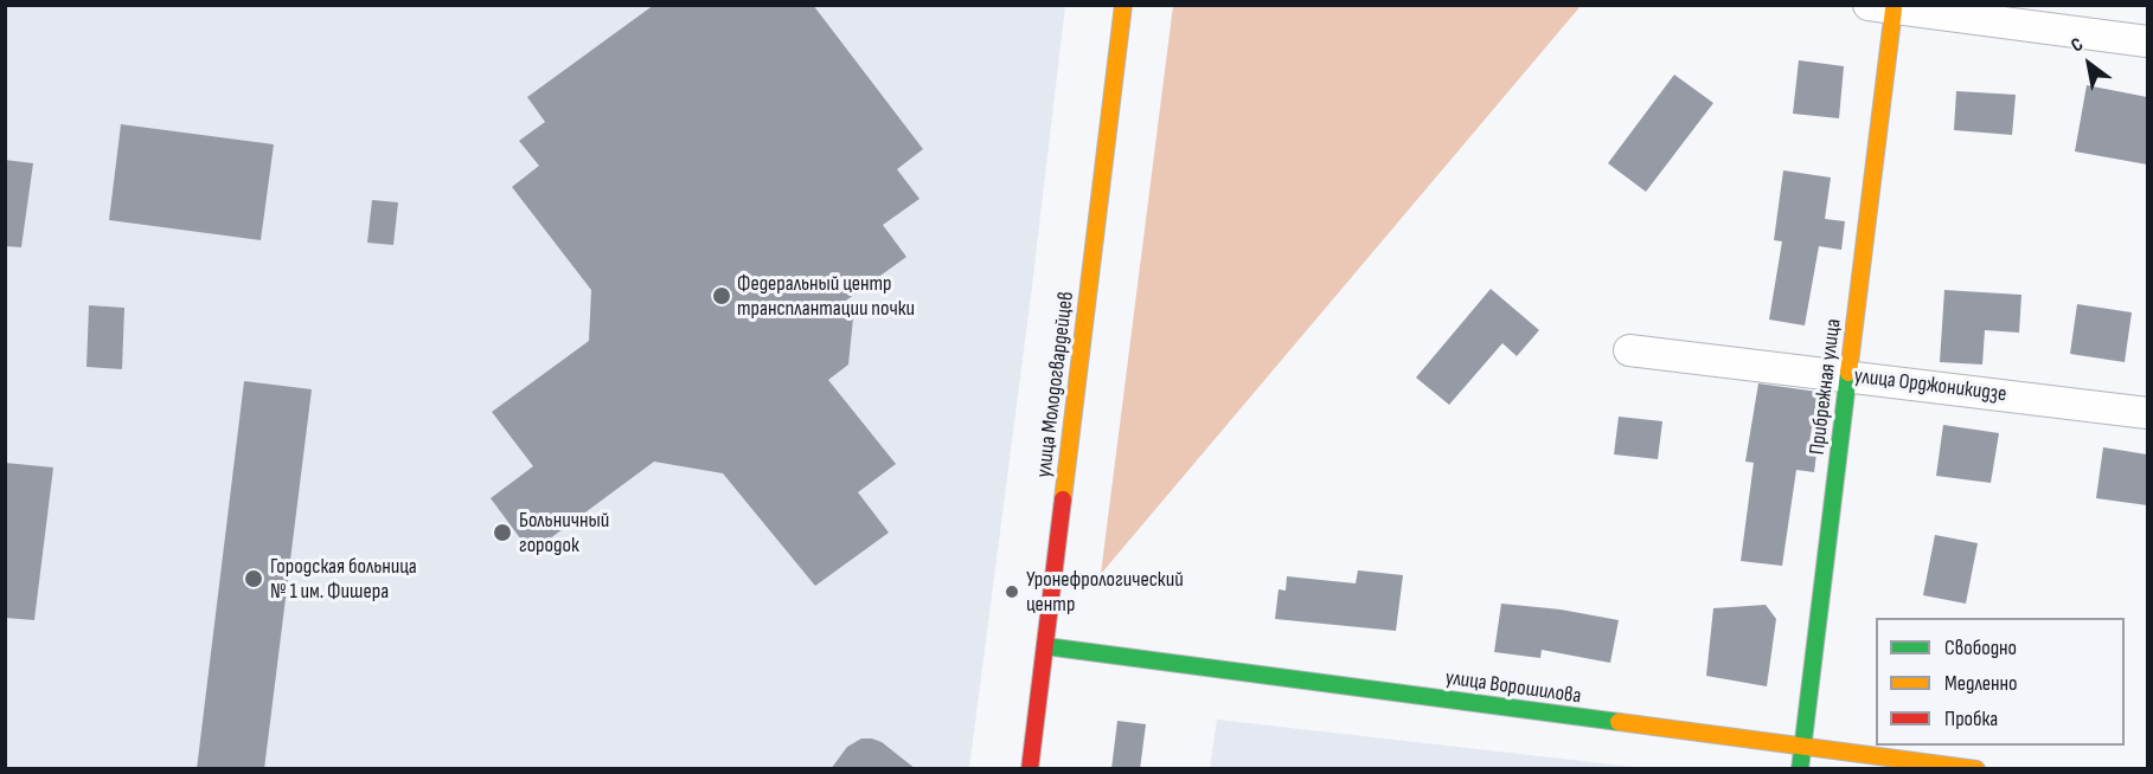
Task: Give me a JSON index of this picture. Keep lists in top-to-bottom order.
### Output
{
  "streets": {
    "street": [
      "улица Молодогвардейцев",
      "улица Орджоникидзе",
      "Прибрежная улица",
      "улица Ворошилова"
    ]
  },
  "crossings": [
    ["улица Молодогвардейцев", "улица Ворошилова"],
    ["улица Орджоникидзе", "Прибрежная улица"],
    ["Прибрежная улица", "улица Ворошилова"]
  ],
  "places": [
    "Федеральный центр трансплантации почки",
    "Больничный городок",
    "Городская больница № 1 им. Фишера",
    "Уронефрологический центр"
  ],
  "legend": ["Свободно", "Медленно", "Пробка"],
  "north": "top left"
}
